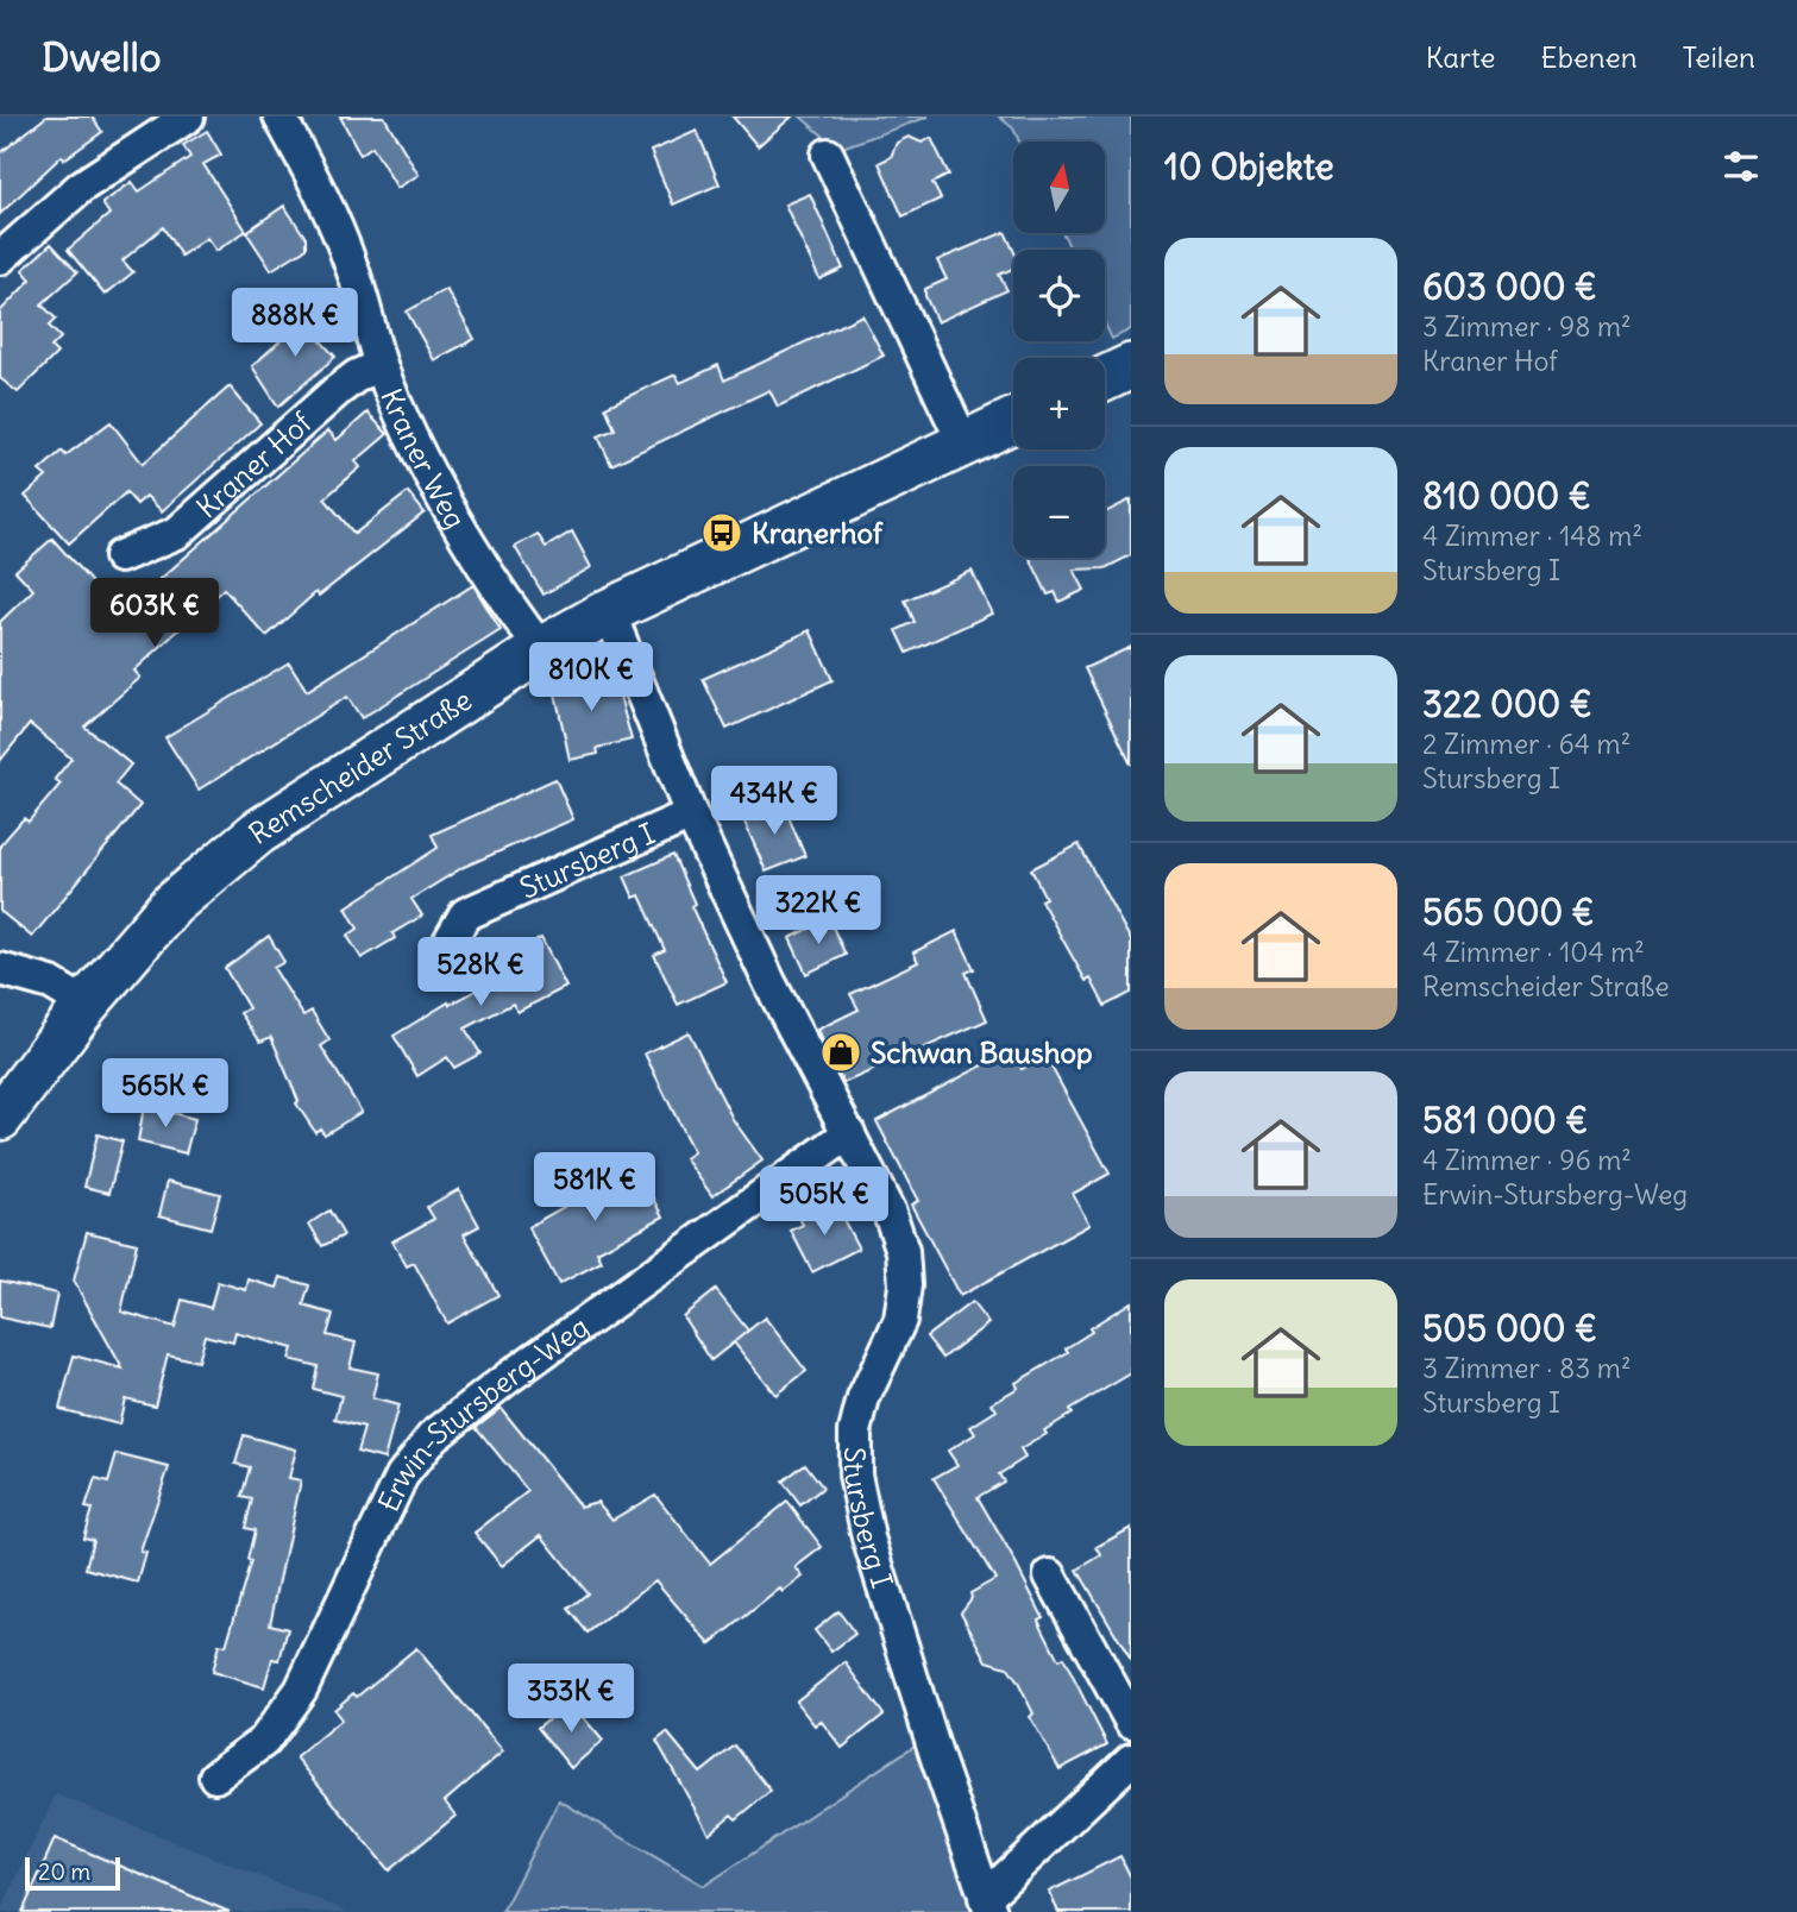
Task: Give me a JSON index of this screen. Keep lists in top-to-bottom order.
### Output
{
  "streets": {
    "main road": ["Remscheider Straße"],
    "street": [
      "Kraner Weg",
      "Kraner Hof",
      "Stursberg I",
      "Erwin-Stursberg-Weg"
    ]
  },
  "crossings": [
    ["Kraner Weg", "Kraner Hof"],
    ["Kraner Weg", "Remscheider Straße"],
    ["Remscheider Straße", "Stursberg I"],
    ["Stursberg I", "Erwin-Stursberg-Weg"]
  ],
  "places": {
    "bus stop": ["Kranerhof"],
    "shop": ["Schwan Baushop"]
  },
  "scale_bar": "20 m",
  "north": "top",
  "page": {
    "header": "Dwello",
    "nav": ["Karte", "Ebenen", "Teilen"],
    "heading": "10 Objekte",
    "map_buttons": ["+", "−"],
    "list": [
      {
        "name": "603 000 €",
        "note": "3 Zimmer · 98 m² · Kraner Hof"
      },
      {
        "name": "810 000 €",
        "note": "4 Zimmer · 148 m² · Stursberg I"
      },
      {
        "name": "322 000 €",
        "note": "2 Zimmer · 64 m² · Stursberg I"
      },
      {
        "name": "565 000 €",
        "note": "4 Zimmer · 104 m² · Remscheider Straße"
      },
      {
        "name": "581 000 €",
        "note": "4 Zimmer · 96 m² · Erwin-Stursberg-Weg"
      },
      {
        "name": "505 000 €",
        "note": "3 Zimmer · 83 m² · Stursberg I"
      }
    ],
    "price": [
      "888K €",
      "603K €",
      "810K €",
      "434K €",
      "322K €",
      "528K €",
      "565K €",
      "581K €",
      "505K €",
      "353K €"
    ],
    "scale": "20 m"
  }
}
